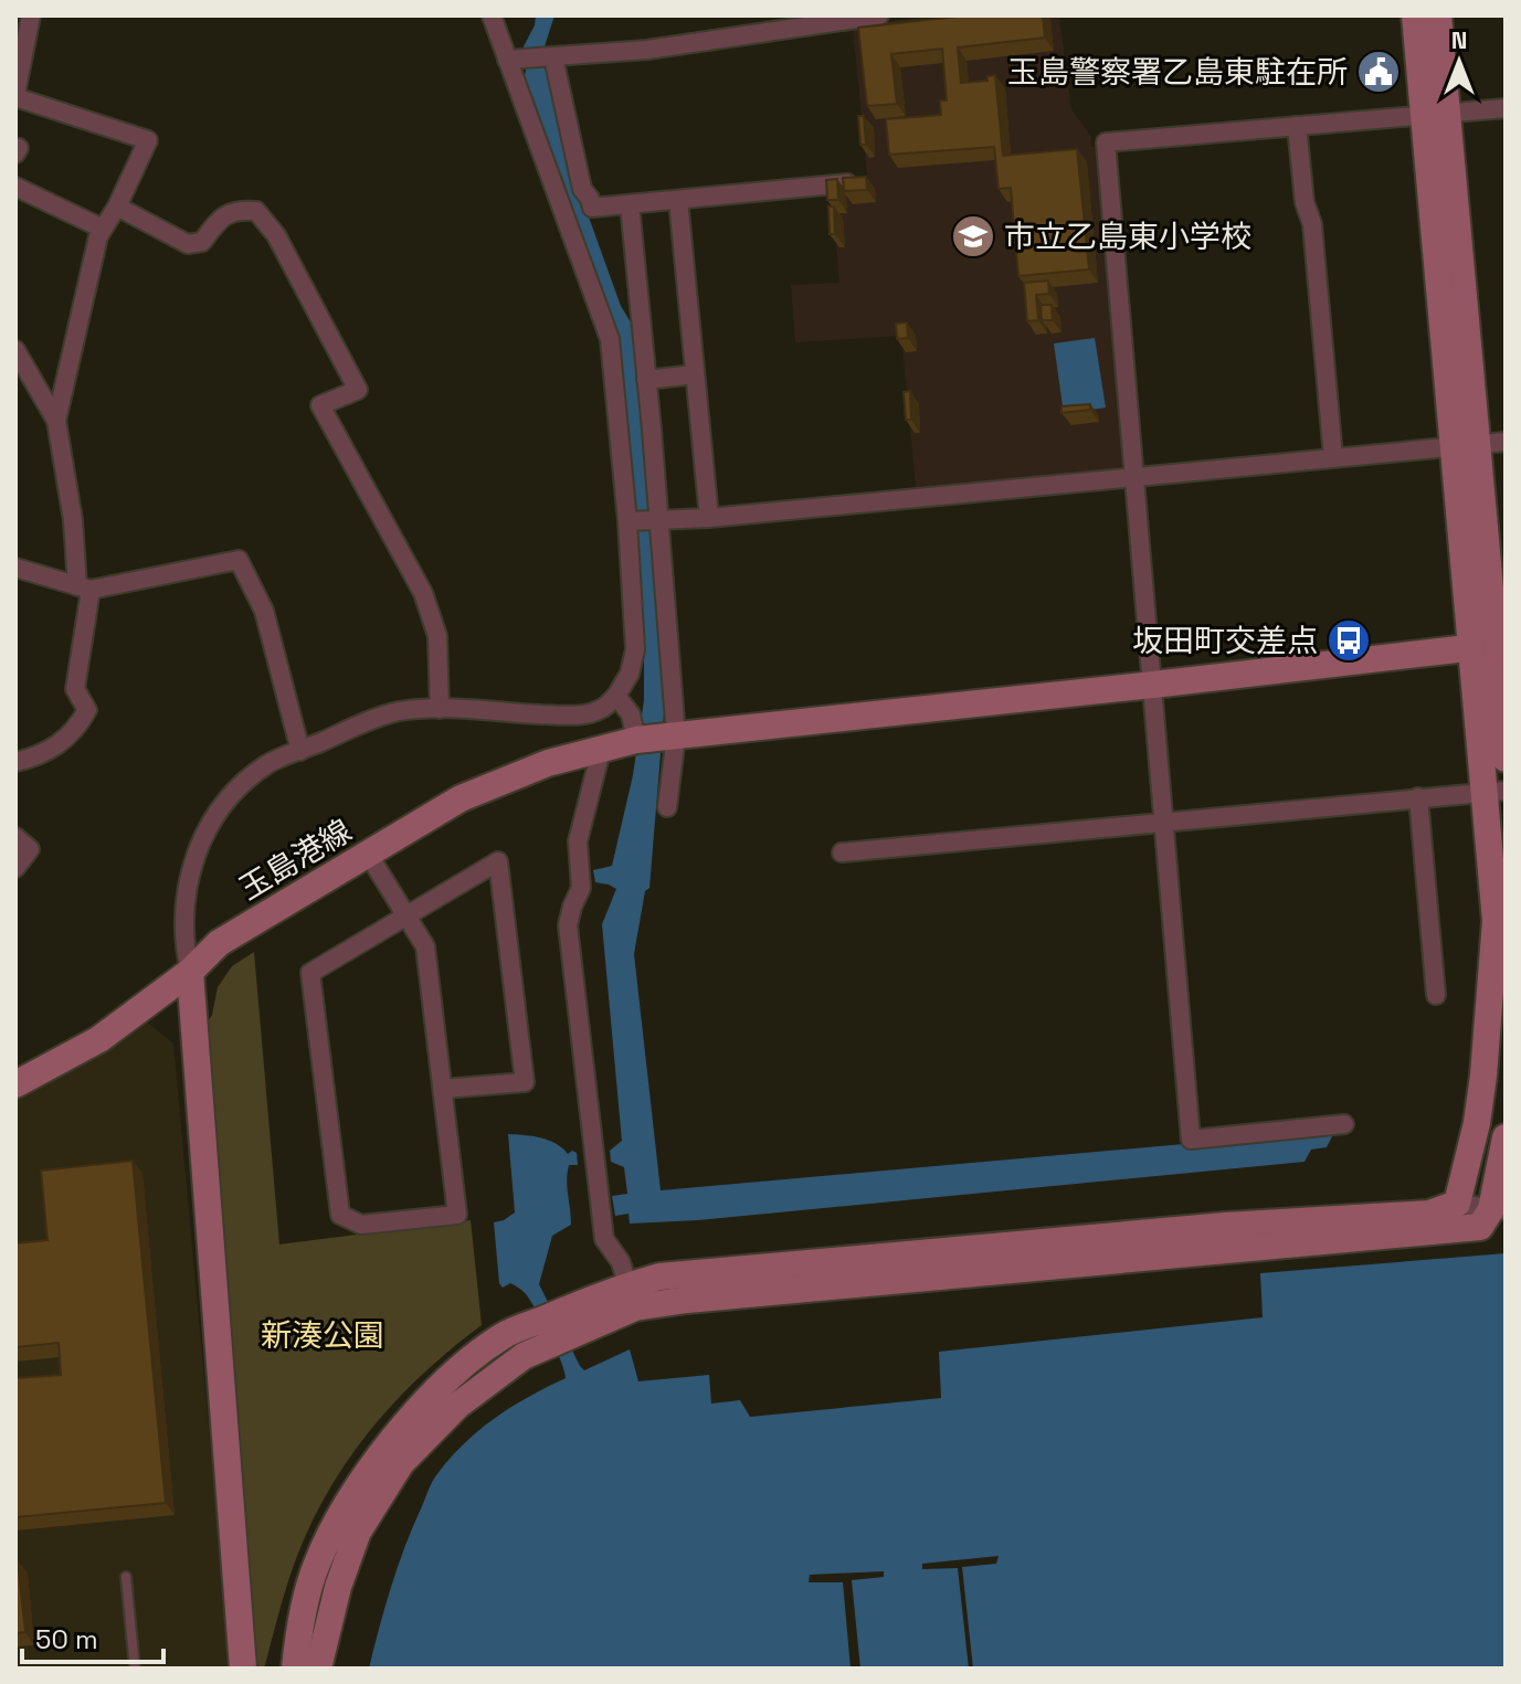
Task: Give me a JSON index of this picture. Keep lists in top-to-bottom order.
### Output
{
  "streets": {
    "street": ["玉島港線"]
  },
  "parks": ["新湊公園"],
  "places": {
    "public building": ["玉島警察署乙島東駐在所"],
    "school or university": ["市立乙島東小学校"],
    "bus stop": ["坂田町交差点"]
  },
  "scale_bar": "50 m",
  "north": "top"
}
